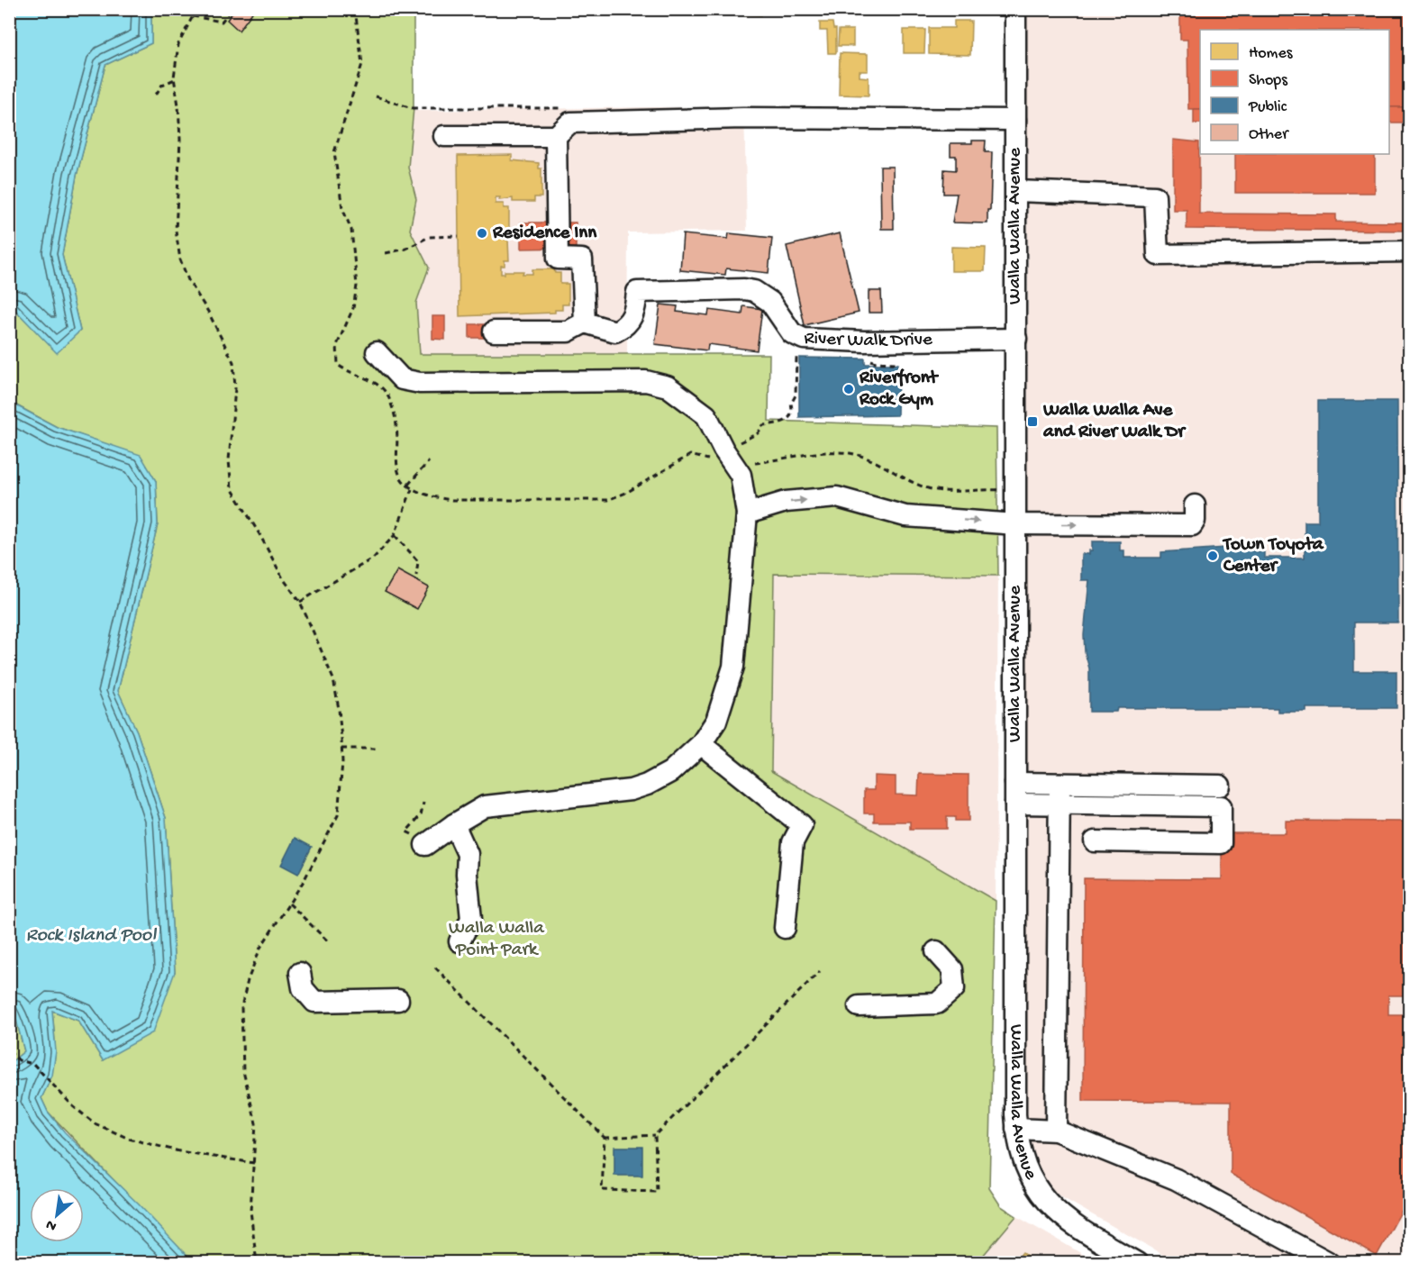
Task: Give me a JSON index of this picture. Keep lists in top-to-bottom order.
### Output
{
  "streets": {
    "street": ["Walla Walla Avenue", "River Walk Drive"]
  },
  "crossings": [
    ["Walla Walla Avenue", "River Walk Drive"]
  ],
  "water": ["Rock Island Pool"],
  "parks": ["Walla Walla Point Park"],
  "places": {
    "other": ["Residence Inn", "Riverfront Rock Gym", "Town Toyota Center"],
    "transit": ["Walla Walla Ave and River Walk Dr"]
  },
  "legend": [
    "Homes",
    "Shops",
    "Public",
    "Other"
  ],
  "north": "bottom left"
}
